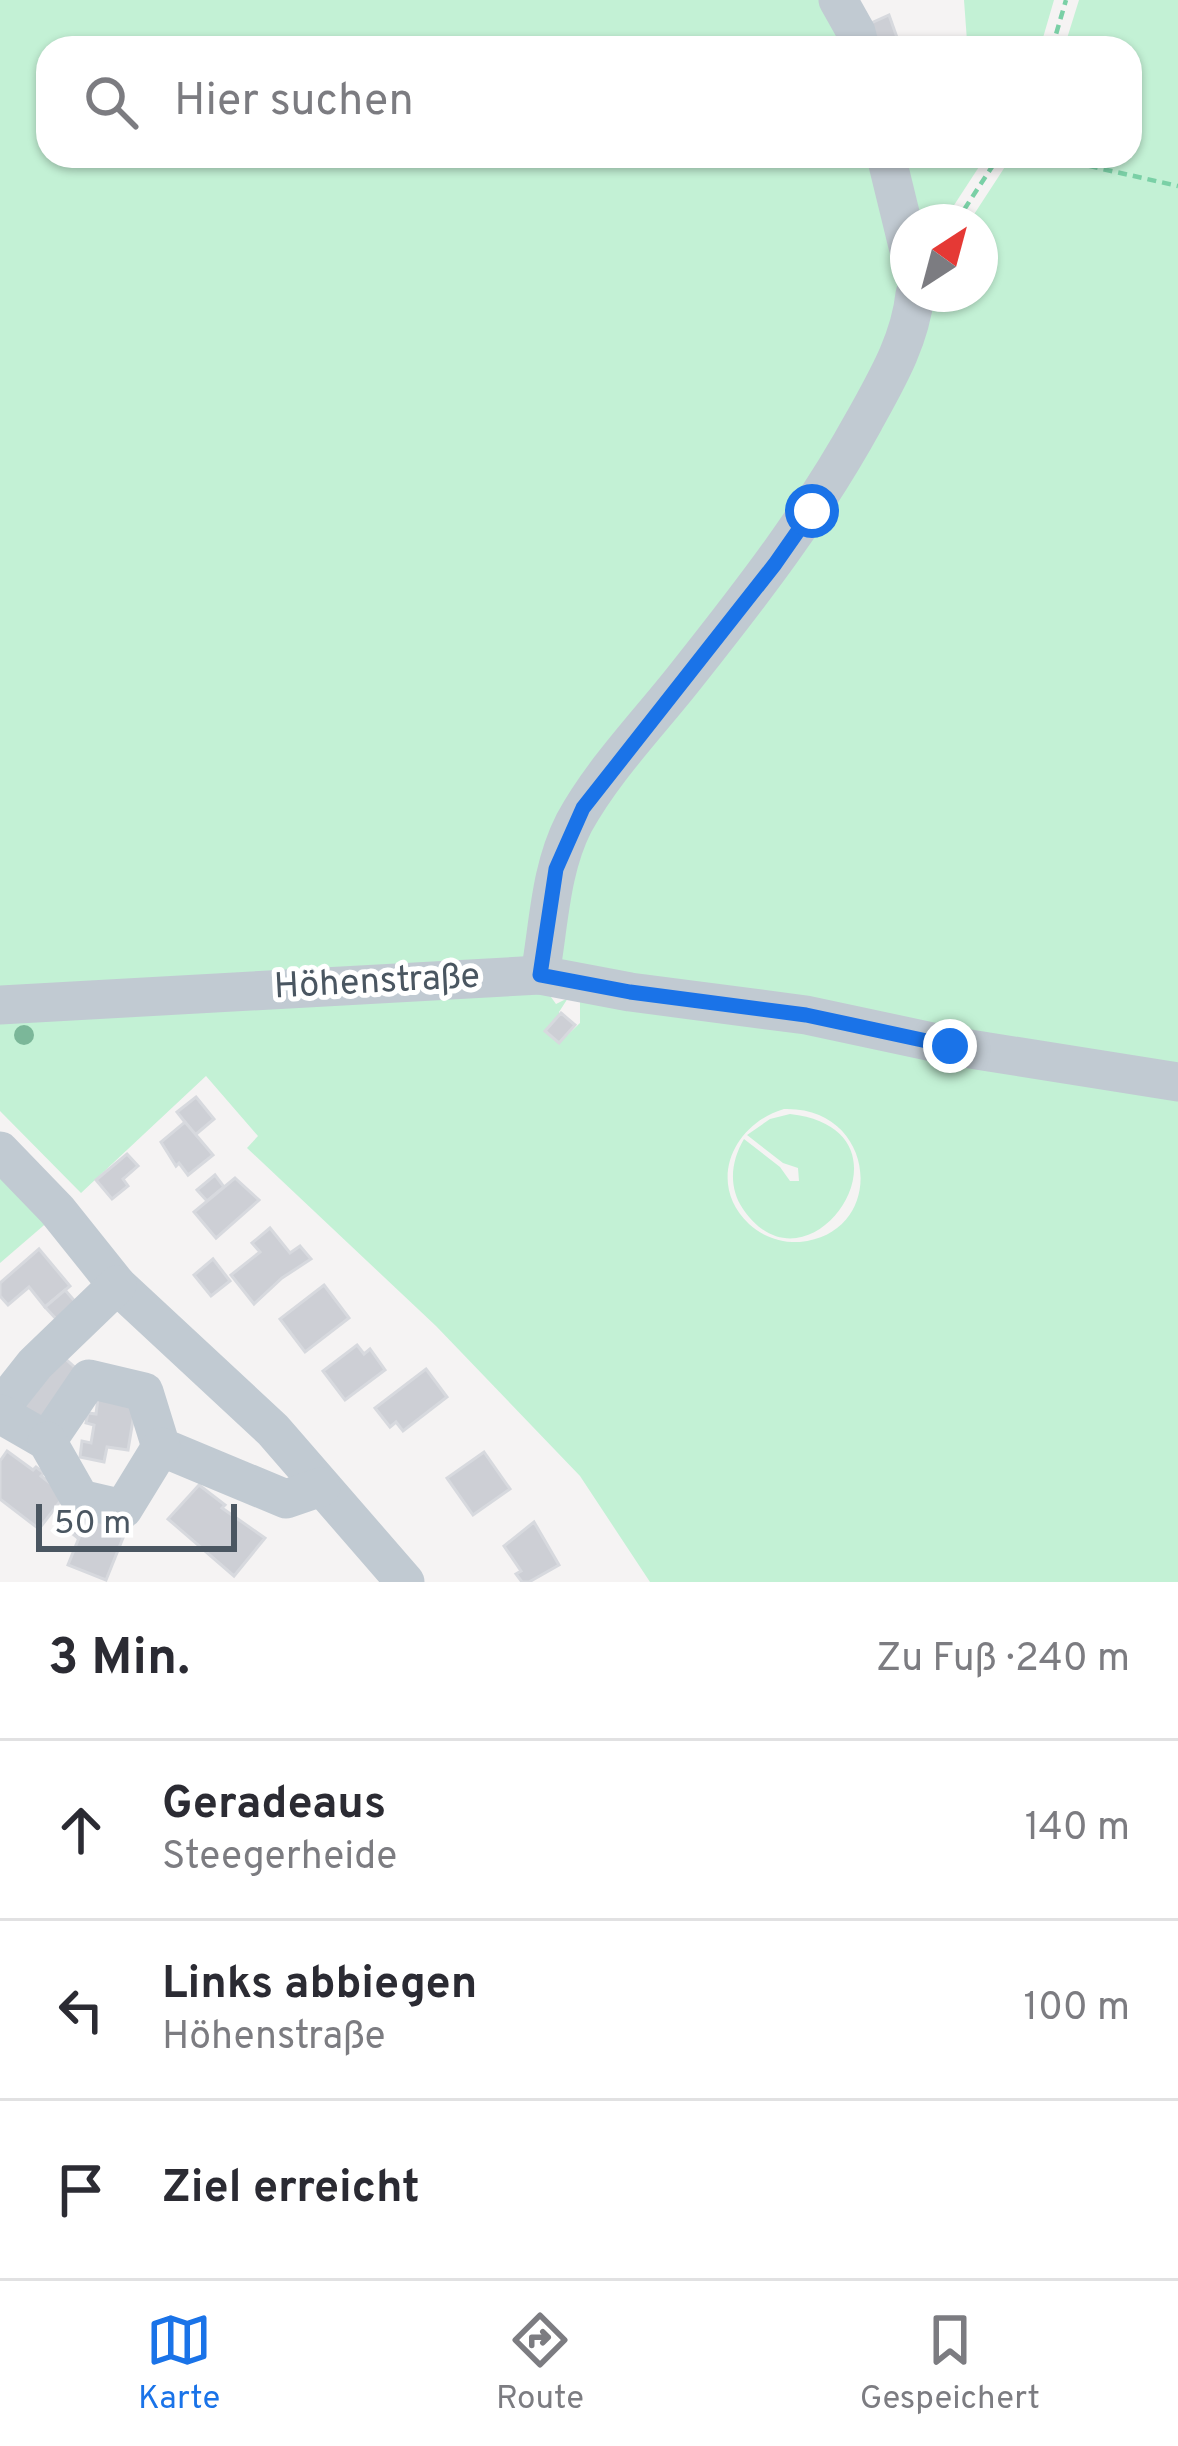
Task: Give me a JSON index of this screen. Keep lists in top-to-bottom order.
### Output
{
  "streets": {
    "street": ["Höhenstraße"]
  },
  "scale_bar": "50 m",
  "north": "top right",
  "page": {
    "search": "Hier suchen",
    "scale": "50 m",
    "heading": ["3 Min.", "Zu Fuß · 240 m"],
    "list": [
      ["Geradeaus", "Steegerheide", "140 m"],
      ["Links abbiegen", "Höhenstraße", "100 m"],
      "Ziel erreicht"
    ],
    "nav": ["Karte", "Route", "Gespeichert"]
  }
}
